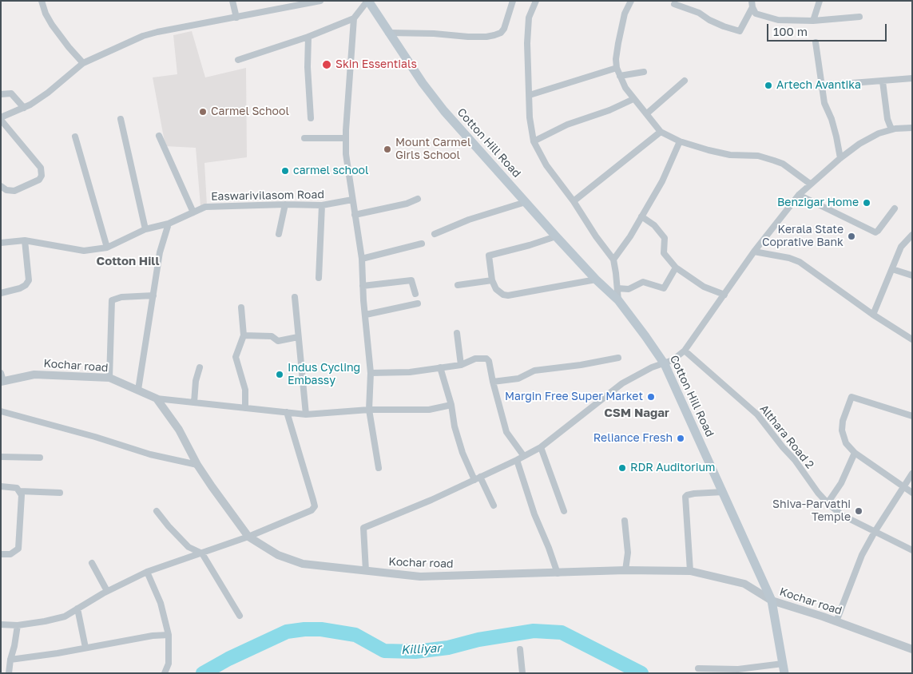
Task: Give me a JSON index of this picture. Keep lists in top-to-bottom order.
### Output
{
  "streets": {
    "main road": ["Cotton Hill Road"],
    "street": ["Easwarivilasom Road", "Kochar road", "Althara Road 2"]
  },
  "crossings": [
    ["Cotton Hill Road", "Kochar road"]
  ],
  "districts": ["Cotton Hill", "CSM Nagar"],
  "water": ["Killiyar"],
  "places": [
    "Skin Essentials",
    "Artech Avantika",
    "Carmel School",
    "Mount Carmel Girls School",
    "carmel school",
    "Benzigar Home",
    "Kerala State Coprative Bank",
    "Indus Cycling Embassy",
    "Margin Free Super Market",
    "Reliance Fresh",
    "RDR Auditorium",
    "Shiva-Parvathi Temple"
  ],
  "scale_bar": "100 m"
}
